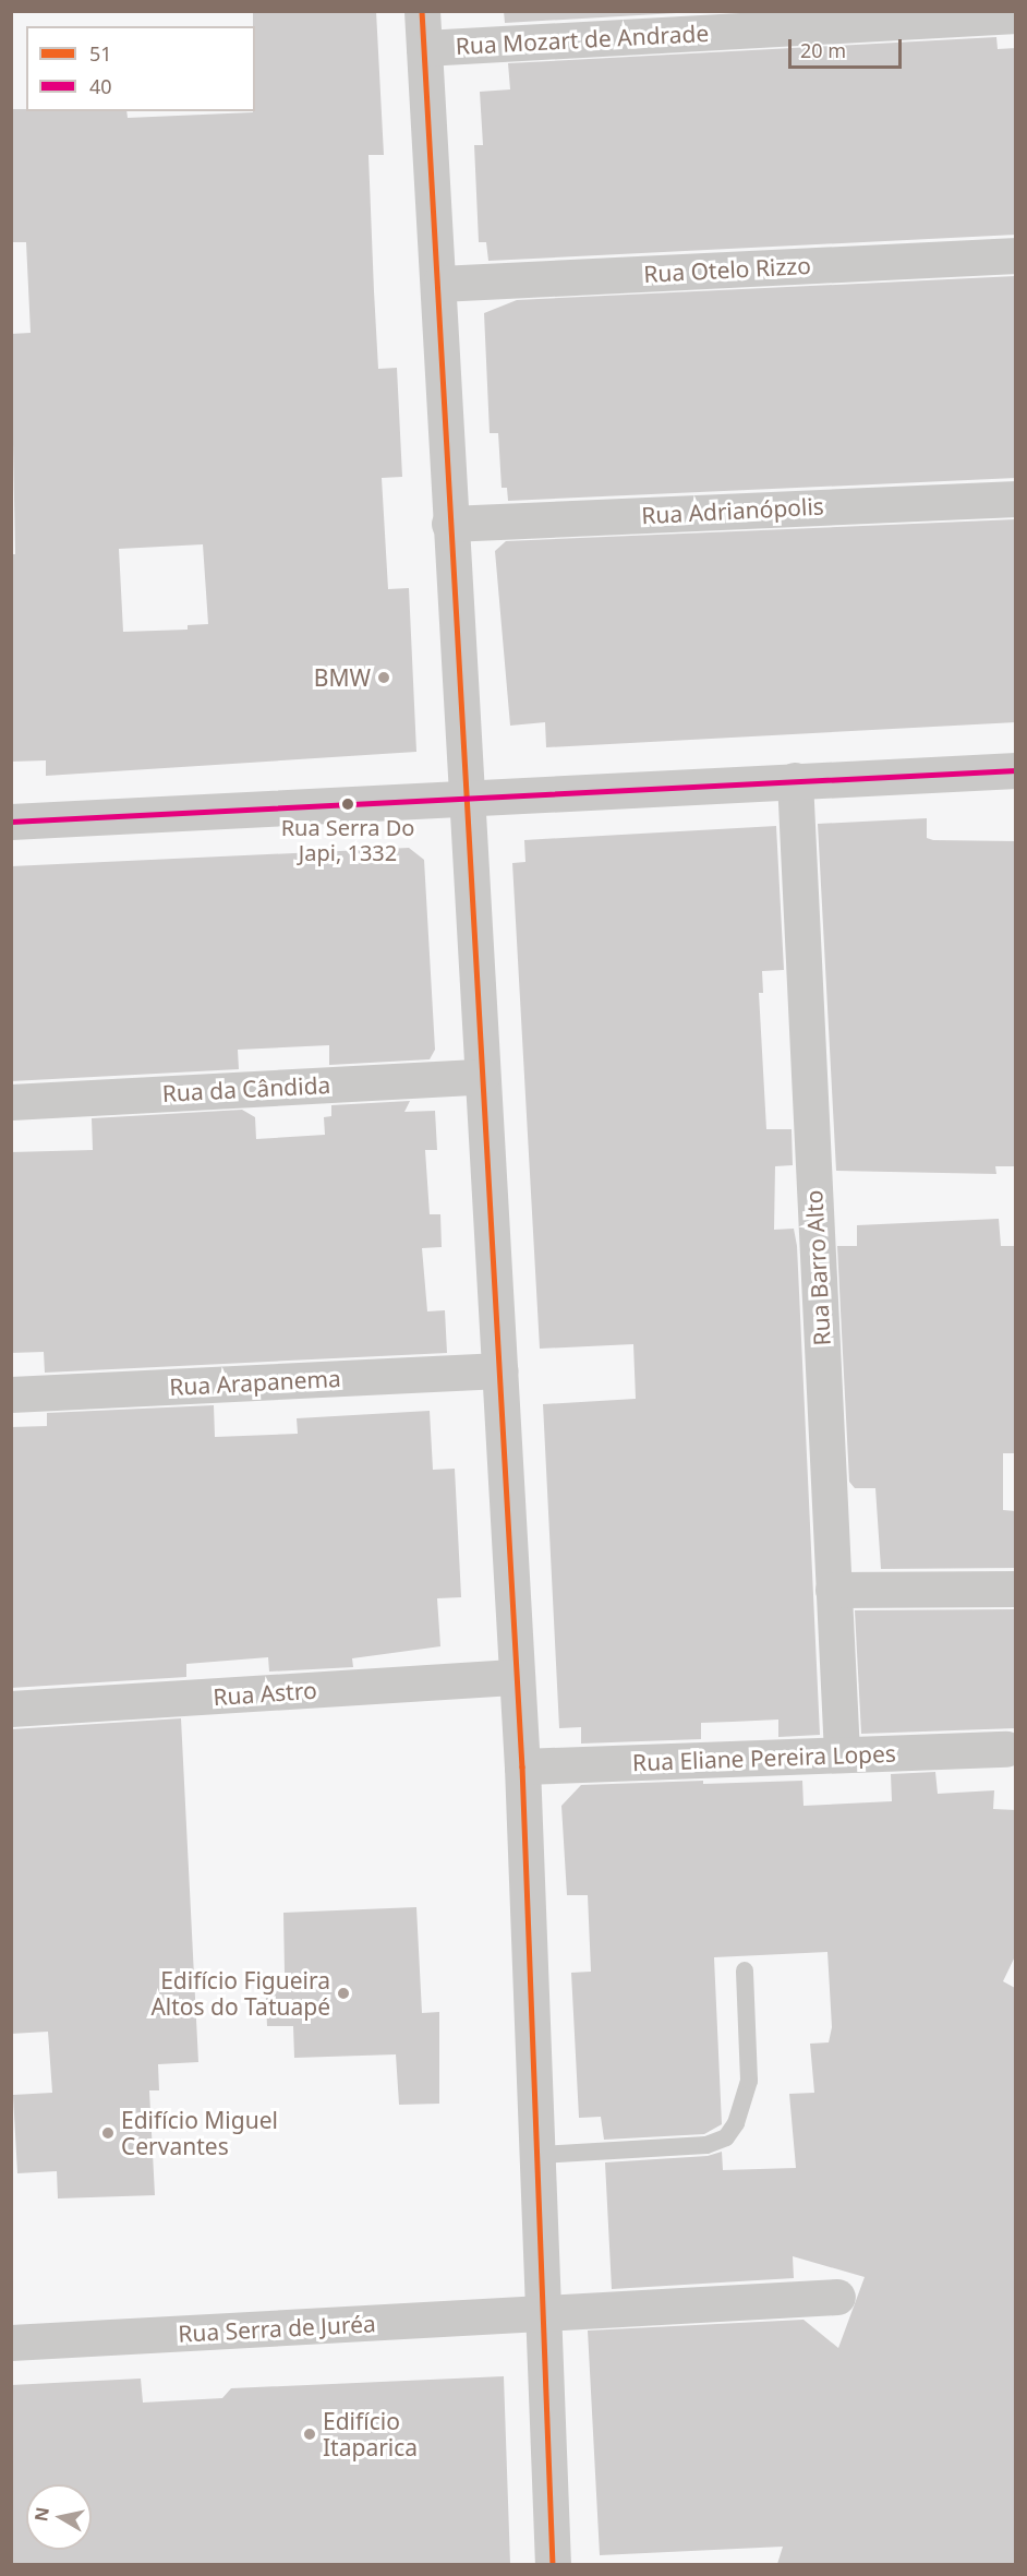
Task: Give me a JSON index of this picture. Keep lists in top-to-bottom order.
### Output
{
  "streets": {
    "street": [
      "Rua Mozart de Andrade",
      "Rua Otelo Rizzo",
      "Rua Adrianópolis",
      "Rua da Cândida",
      "Rua Barro Alto",
      "Rua Arapanema",
      "Rua Astro",
      "Rua Eliane Pereira Lopes",
      "Rua Serra de Juréa"
    ]
  },
  "crossings": [
    ["Rua Barro Alto", "Rua Eliane Pereira Lopes"]
  ],
  "places": [
    "BMW",
    "Rua Serra Do Japi, 1332",
    "Edifício Figueira Altos do Tatuapé",
    "Edifício Miguel Cervantes",
    "Edifício Itaparica"
  ],
  "lines": ["transit line 51", "transit line 40"],
  "legend": ["51", "40"],
  "scale_bar": "20 m",
  "north": "left"
}
